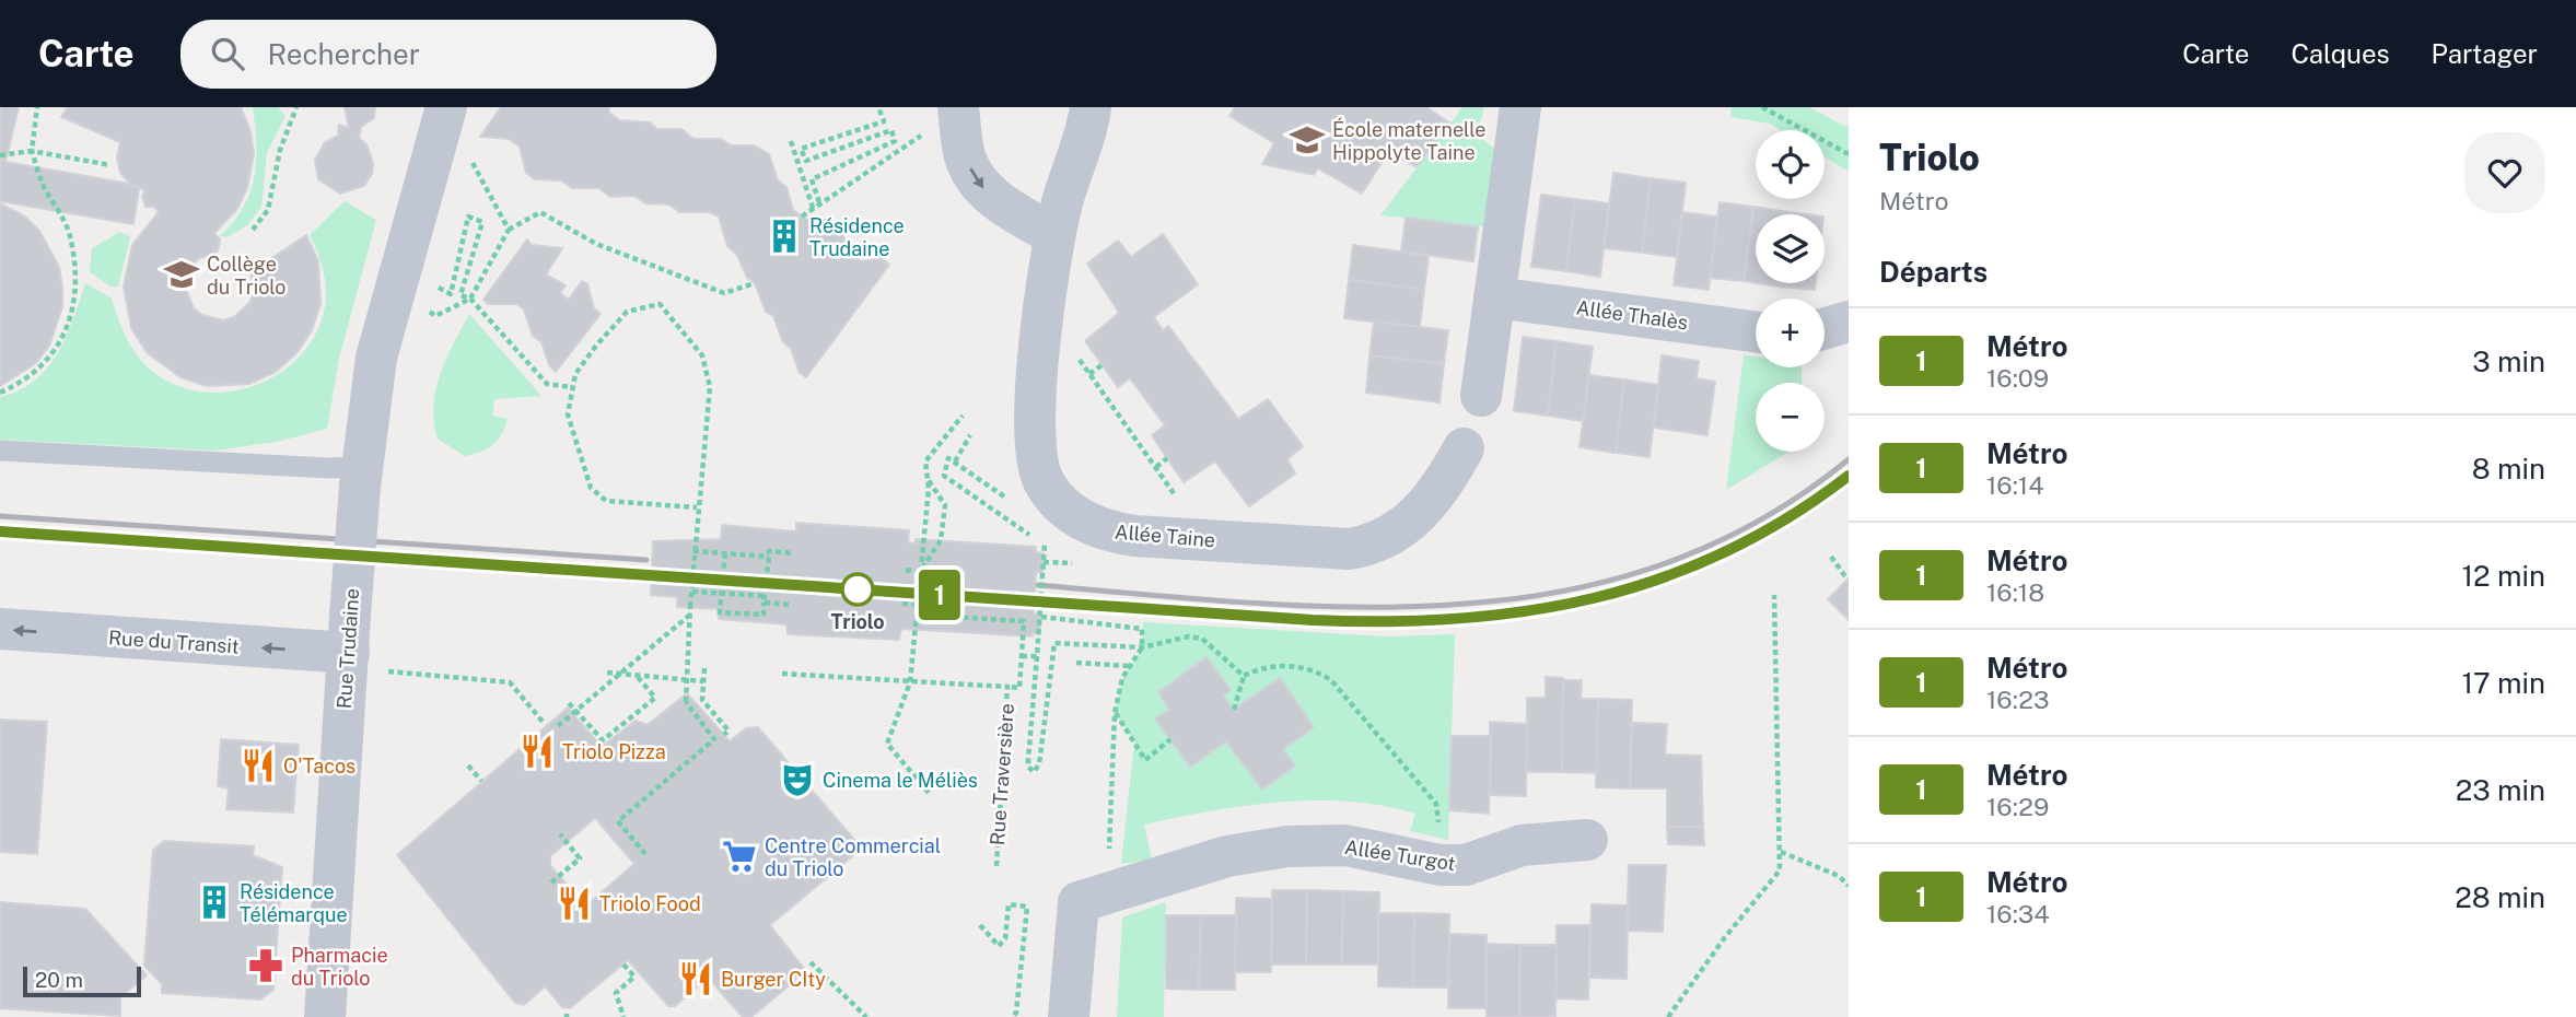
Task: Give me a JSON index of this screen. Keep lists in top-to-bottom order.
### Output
{
  "streets": {
    "street": [
      "Allée Thalès",
      "Allée Taine",
      "Rue du Transit",
      "Rue Trudaine",
      "Allée Turgot"
    ],
    "path": ["Rue Traversière"]
  },
  "crossings": [
    ["Rue du Transit", "Rue Trudaine"]
  ],
  "one_way": ["Rue du Transit"],
  "places": {
    "school or university": ["École maternelle Hippolyte Taine", "Collège du Triolo"],
    "building": ["Résidence Trudaine", "Résidence Télémarque"],
    "other": ["Triolo"],
    "restaurant": [
      "Triolo Pizza",
      "O'Tacos",
      "Triolo Food",
      "Burger CIty"
    ],
    "theatre": ["Cinema le Méliès"],
    "supermarket": ["Centre Commercial du Triolo"],
    "pharmacy": ["Pharmacie du Triolo"]
  },
  "lines": ["metro line 1"],
  "scale_bar": "20 m",
  "page": {
    "header": "Carte",
    "search": "Rechercher",
    "nav": ["Carte", "Calques", "Partager"],
    "on_map": "1",
    "heading": [
      ["Triolo", "Métro"],
      "Départs"
    ],
    "map_buttons": ["+", "−"],
    "list": [
      {
        "mark": "1",
        "name": "Métro",
        "note": "16:09",
        "value": "3 min"
      },
      {
        "mark": "1",
        "name": "Métro",
        "note": "16:14",
        "value": "8 min"
      },
      {
        "mark": "1",
        "name": "Métro",
        "note": "16:18",
        "value": "12 min"
      },
      {
        "mark": "1",
        "name": "Métro",
        "note": "16:23",
        "value": "17 min"
      },
      {
        "mark": "1",
        "name": "Métro",
        "note": "16:29",
        "value": "23 min"
      },
      {
        "mark": "1",
        "name": "Métro",
        "note": "16:34",
        "value": "28 min"
      }
    ],
    "scale": "20 m"
  }
}
